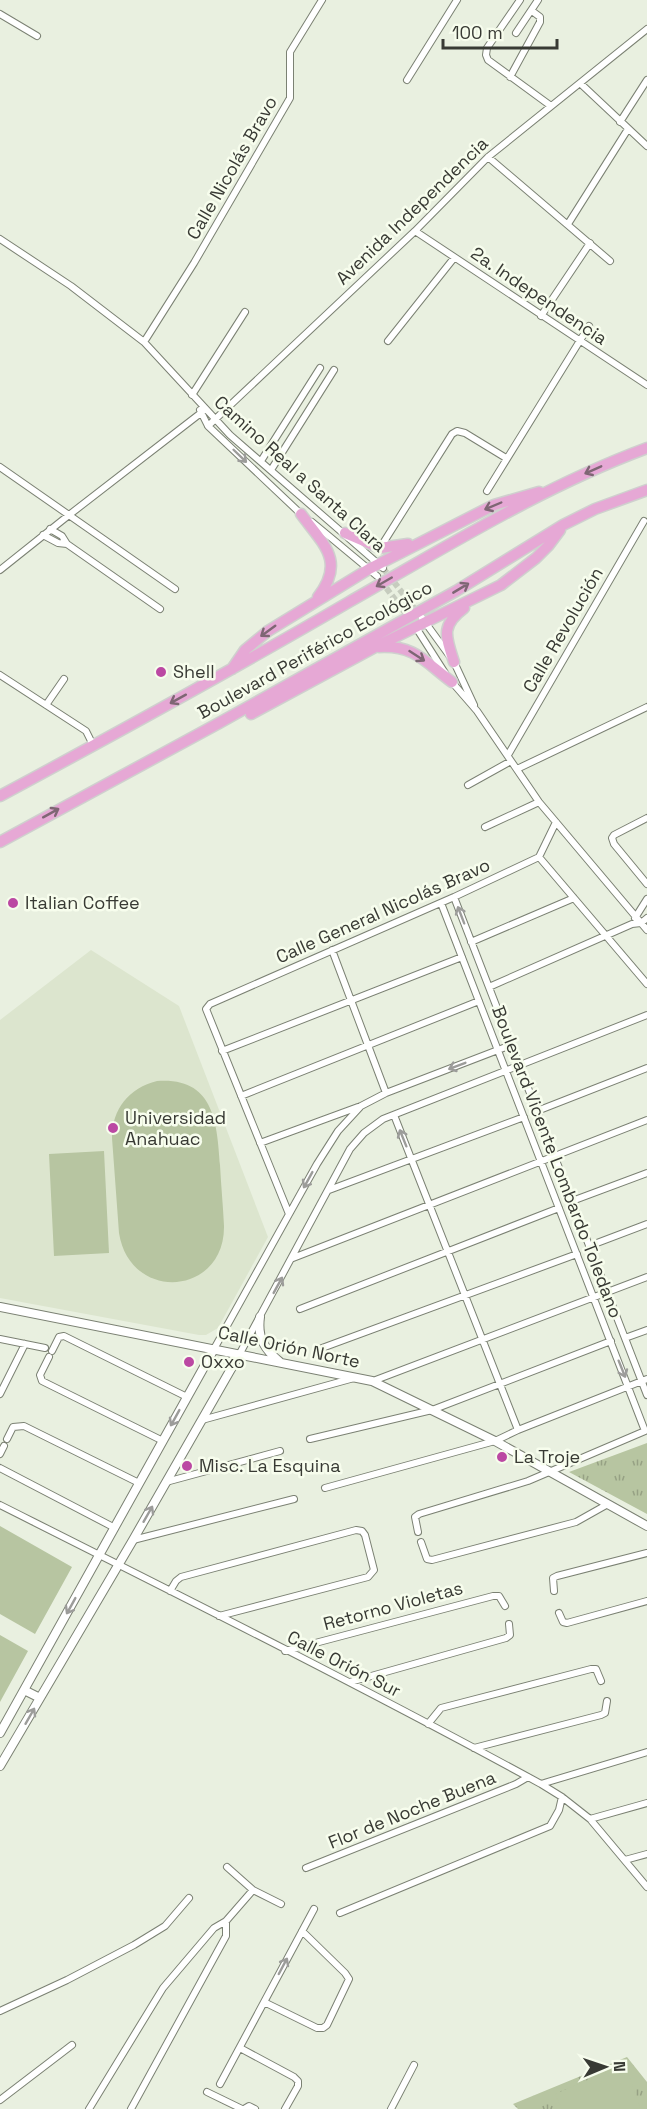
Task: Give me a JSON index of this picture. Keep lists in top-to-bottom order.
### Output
{
  "streets": {
    "highway": ["Boulevard Periférico Ecológico"],
    "street": [
      "Calle Nicolás Bravo",
      "Avenida Independencia",
      "2a. Independencia",
      "Camino Real a Santa Clara",
      "Calle Revolución",
      "Calle General Nicolás Bravo",
      "Boulevard Vicente Lombardo Toledano",
      "Calle Orión Norte",
      "Retorno Violetas",
      "Calle Orión Sur",
      "Flor de Noche Buena"
    ]
  },
  "crossings": [
    ["Calle Nicolás Bravo", "Camino Real a Santa Clara"],
    ["Avenida Independencia", "2a. Independencia"],
    ["Avenida Independencia", "Camino Real a Santa Clara"],
    ["Calle General Nicolás Bravo", "Boulevard Vicente Lombardo Toledano"],
    ["Boulevard Vicente Lombardo Toledano", "Calle Orión Norte"],
    ["Retorno Violetas", "Calle Orión Sur"],
    ["Calle Orión Sur", "Flor de Noche Buena"]
  ],
  "places": [
    "Shell",
    "Italian Coffee",
    "Universidad Anahuac",
    "Oxxo",
    "La Troje",
    "Misc. La Esquina"
  ],
  "scale_bar": "100 m",
  "north": "right"
}
